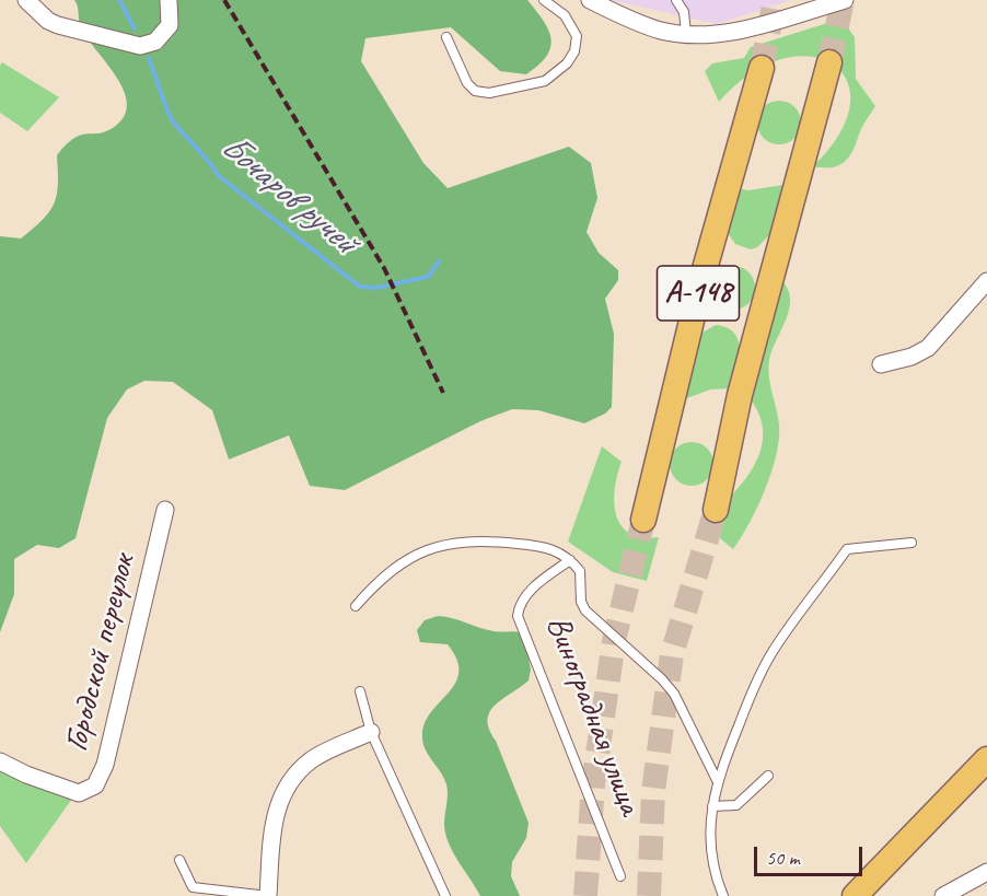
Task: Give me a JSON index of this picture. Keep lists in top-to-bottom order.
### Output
{
  "streets": {
    "main road": ["А-148"],
    "street": ["Городской переулок"],
    "lane": ["Виноградная улица"]
  },
  "water": ["Бочаров ручей"],
  "scale_bar": "50 m"
}
